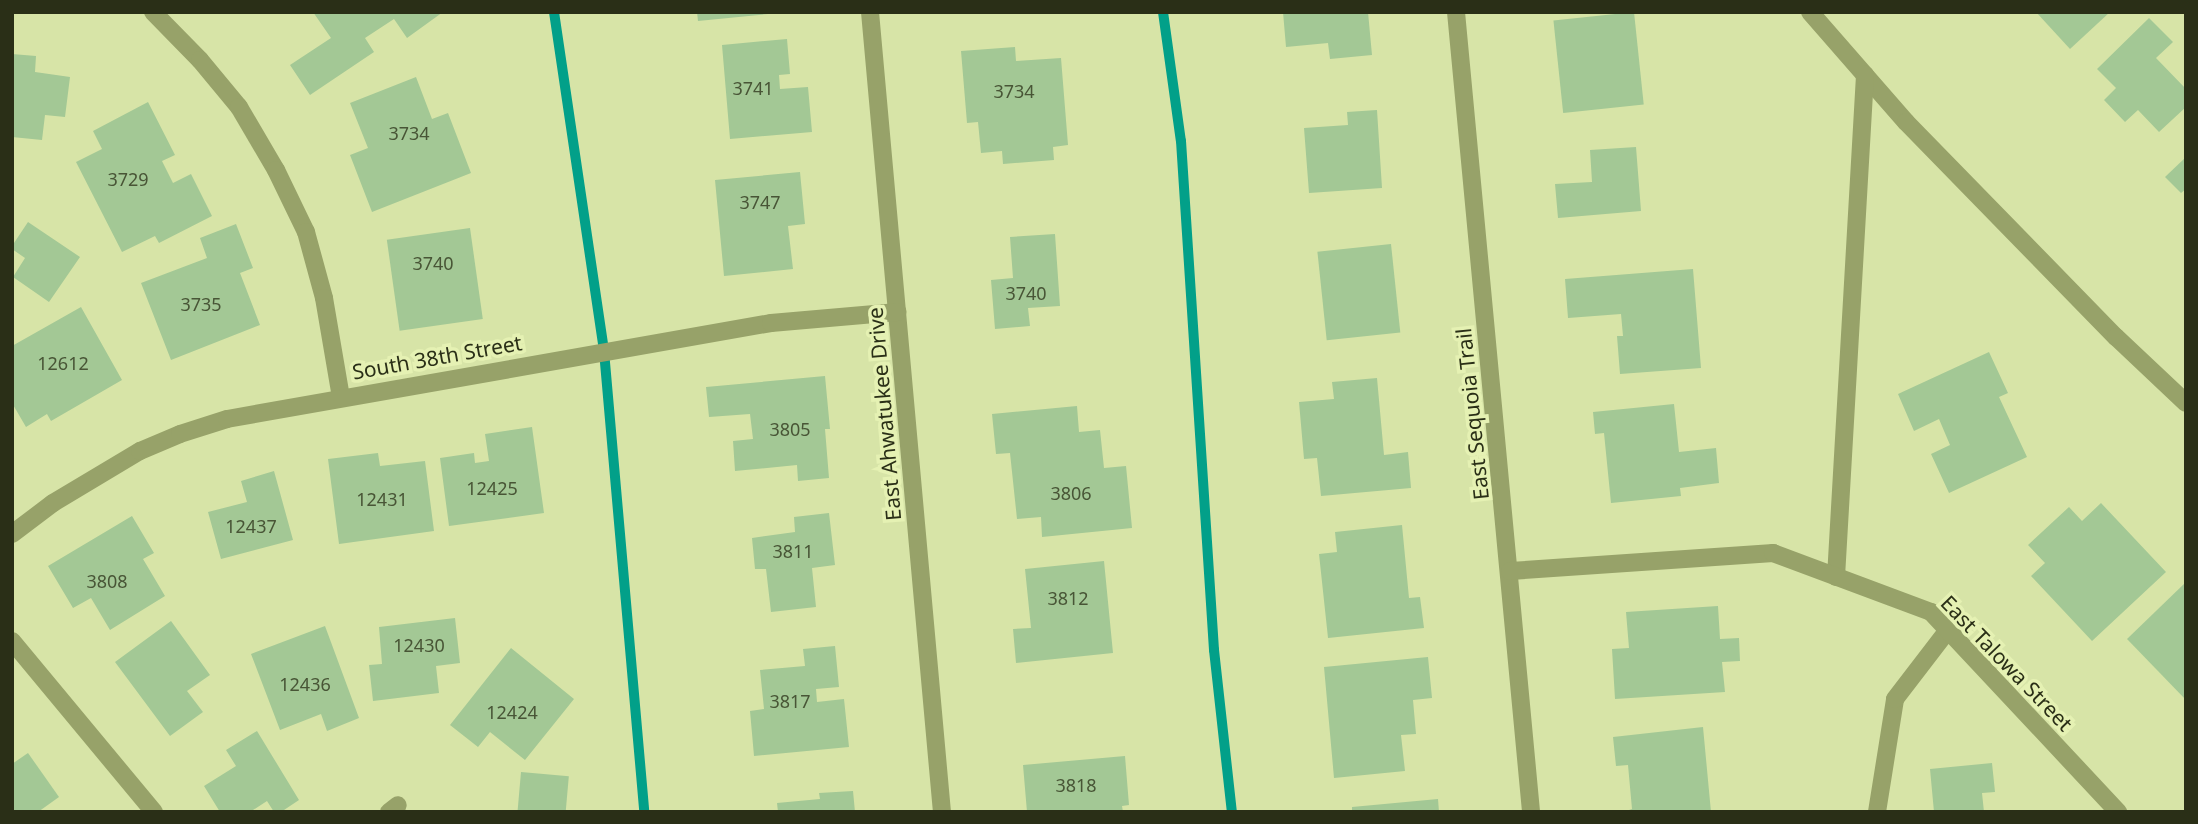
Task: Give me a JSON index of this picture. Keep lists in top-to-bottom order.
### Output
{
  "streets": {
    "street": [
      "South 38th Street",
      "East Ahwatukee Drive",
      "East Sequoia Trail",
      "East Talowa Street"
    ]
  },
  "crossings": [
    ["South 38th Street", "East Ahwatukee Drive"],
    ["East Sequoia Trail", "East Talowa Street"]
  ],
  "house_numbers": [
    "3741",
    "3734",
    "3734",
    "3729",
    "3747",
    "3740",
    "3740",
    "3735",
    "12612",
    "3805",
    "12425",
    "3806",
    "12431",
    "12437",
    "3811",
    "3808",
    "3812",
    "12430",
    "12436",
    "3817",
    "12424",
    "3818"
  ]
}
